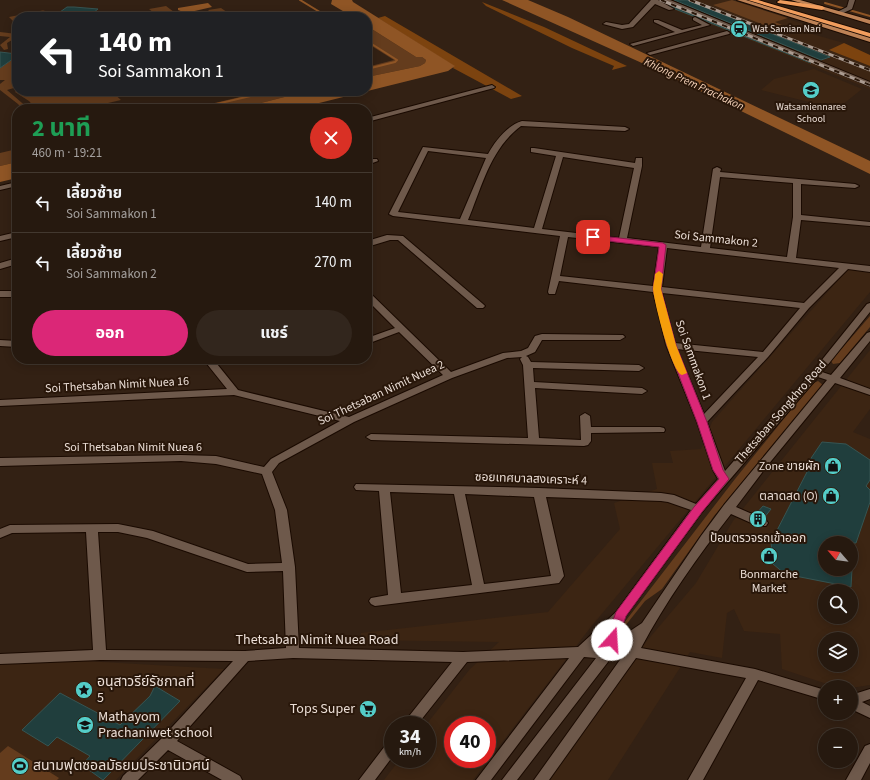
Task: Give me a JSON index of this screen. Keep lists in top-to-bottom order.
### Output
{
  "streets": {
    "street": [
      "Soi Sammakon 2",
      "Soi Sammakon 1",
      "Soi Thetsaban Nimit Nuea 16",
      "Soi Thetsaban Nimit Nuea 2",
      "Thetsaban Songkhro Road",
      "Soi Thetsaban Nimit Nuea 6",
      "ซอยเทศบาลสงเคราะห์ 4",
      "Thetsaban Nimit Nuea Road"
    ]
  },
  "crossings": [
    ["Soi Sammakon 2", "Soi Sammakon 1"],
    ["Soi Sammakon 1", "Thetsaban Songkhro Road"],
    ["Soi Thetsaban Nimit Nuea 16", "Soi Thetsaban Nimit Nuea 2"],
    ["Soi Thetsaban Nimit Nuea 2", "Soi Thetsaban Nimit Nuea 6"],
    ["Thetsaban Songkhro Road", "ซอยเทศบาลสงเคราะห์ 4"],
    ["Thetsaban Songkhro Road", "Thetsaban Nimit Nuea Road"]
  ],
  "water": ["Khlong Prem Prachakon"],
  "places": {
    "station": ["Wat Samian Nari"],
    "school or university": ["Watsamiennaree School", "Mathayom Prachaniwet school"],
    "shop": ["Zone ขายผัก", "ตลาดสด (O)", "Bonmarche Market"],
    "building": ["ป้อมตรวจรถเข้าออก"],
    "place": ["อนุสาวรีย์รัชกาลที่ 5"],
    "supermarket": ["Tops Super"],
    "sports": ["สนามฟุตซอลมัธยมประชานิเวศน์"]
  },
  "north": "top left",
  "page": {
    "turn": ["140 m", "Soi Sammakon 1"],
    "heading": ["2 นาที", "460 m · 19:21"],
    "list": [
      {
        "name": "เลี้ยวซ้าย",
        "note": "Soi Sammakon 1",
        "value": "140 m"
      },
      {
        "name": "เลี้ยวซ้าย",
        "note": "Soi Sammakon 2",
        "value": "270 m"
      }
    ],
    "buttons": ["ออก", "แชร์"],
    "map_buttons": ["+", "−"],
    "speed": "34 km/h",
    "limit": "40"
  }
}
